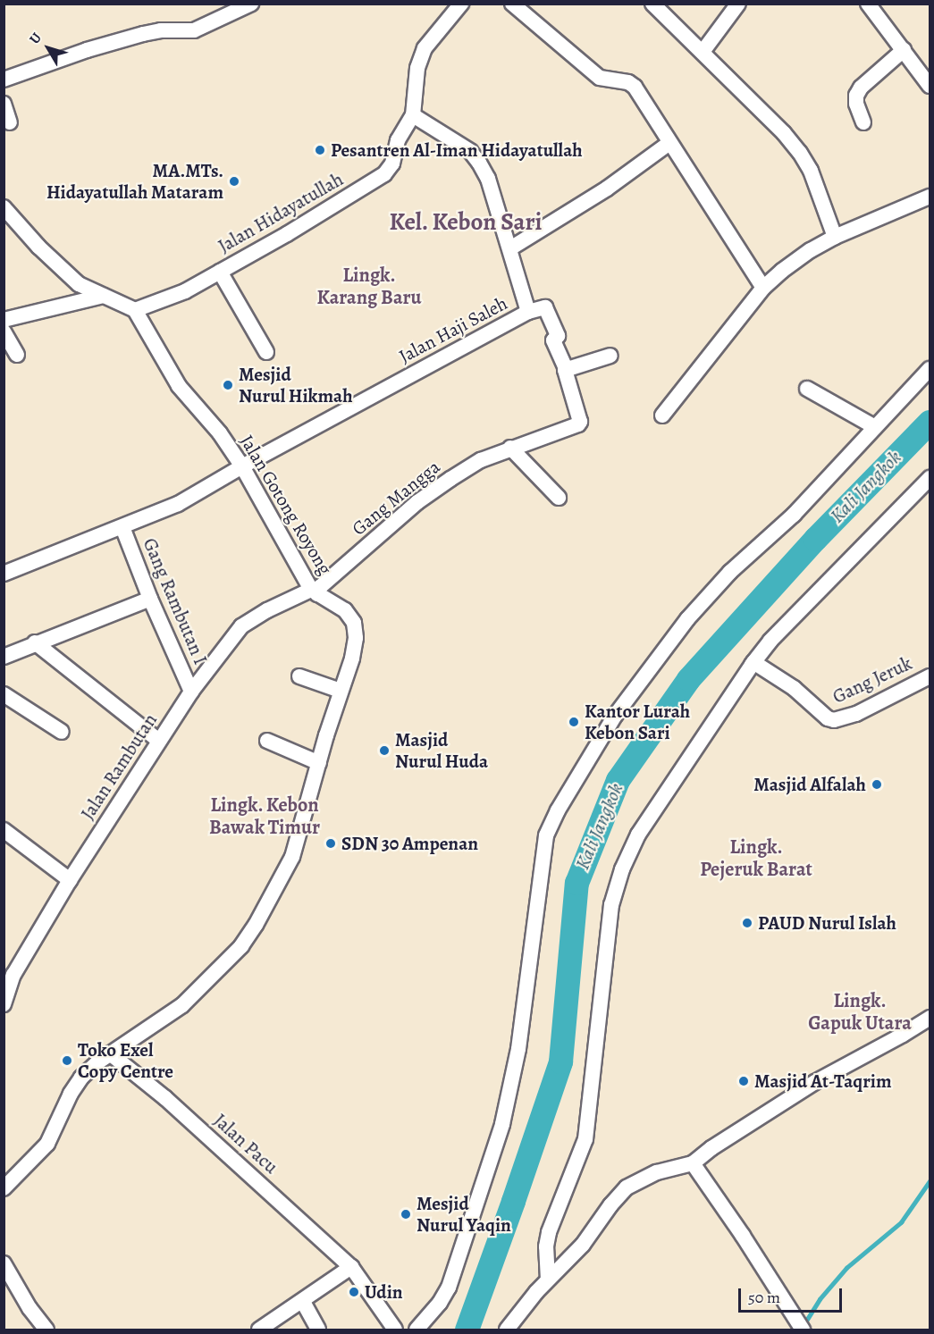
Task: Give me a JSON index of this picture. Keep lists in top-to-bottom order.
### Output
{
  "streets": {
    "street": [
      "Jalan Hidayatullah",
      "Jalan Haji Saleh",
      "Gang Mangga",
      "Jalan Gotong Royong",
      "Gang Rambutan I",
      "Gang Jeruk",
      "Jalan Rambutan",
      "Jalan Pacu"
    ]
  },
  "crossings": [
    ["Jalan Hidayatullah", "Jalan Haji Saleh"],
    ["Jalan Hidayatullah", "Jalan Gotong Royong"],
    ["Jalan Haji Saleh", "Jalan Gotong Royong"],
    ["Jalan Haji Saleh", "Gang Rambutan I"],
    ["Gang Mangga", "Jalan Gotong Royong"],
    ["Gang Mangga", "Jalan Rambutan"],
    ["Jalan Gotong Royong", "Jalan Rambutan"],
    ["Jalan Gotong Royong", "Jalan Pacu"],
    ["Gang Rambutan I", "Jalan Rambutan"]
  ],
  "districts": [
    "Kel. Kebon Sari",
    "Lingk. Karang Baru",
    "Lingk. Kebon Bawak Timur",
    "Lingk. Pejeruk Barat",
    "Lingk. Gapuk Utara"
  ],
  "water": ["Kali Jangkok"],
  "places": [
    "Pesantren Al-Iman Hidayatullah",
    "MA.MTs. Hidayatullah Mataram",
    "Mesjid Nurul Hikmah",
    "Kantor Lurah Kebon Sari",
    "Masjid Nurul Huda",
    "Masjid Alfalah",
    "SDN 30 Ampenan",
    "PAUD Nurul Islah",
    "Toko Exel Copy Centre",
    "Masjid At-Taqrim",
    "Mesjid Nurul Yaqin",
    "Udin"
  ],
  "scale_bar": "50 m",
  "north": "top left"
}
